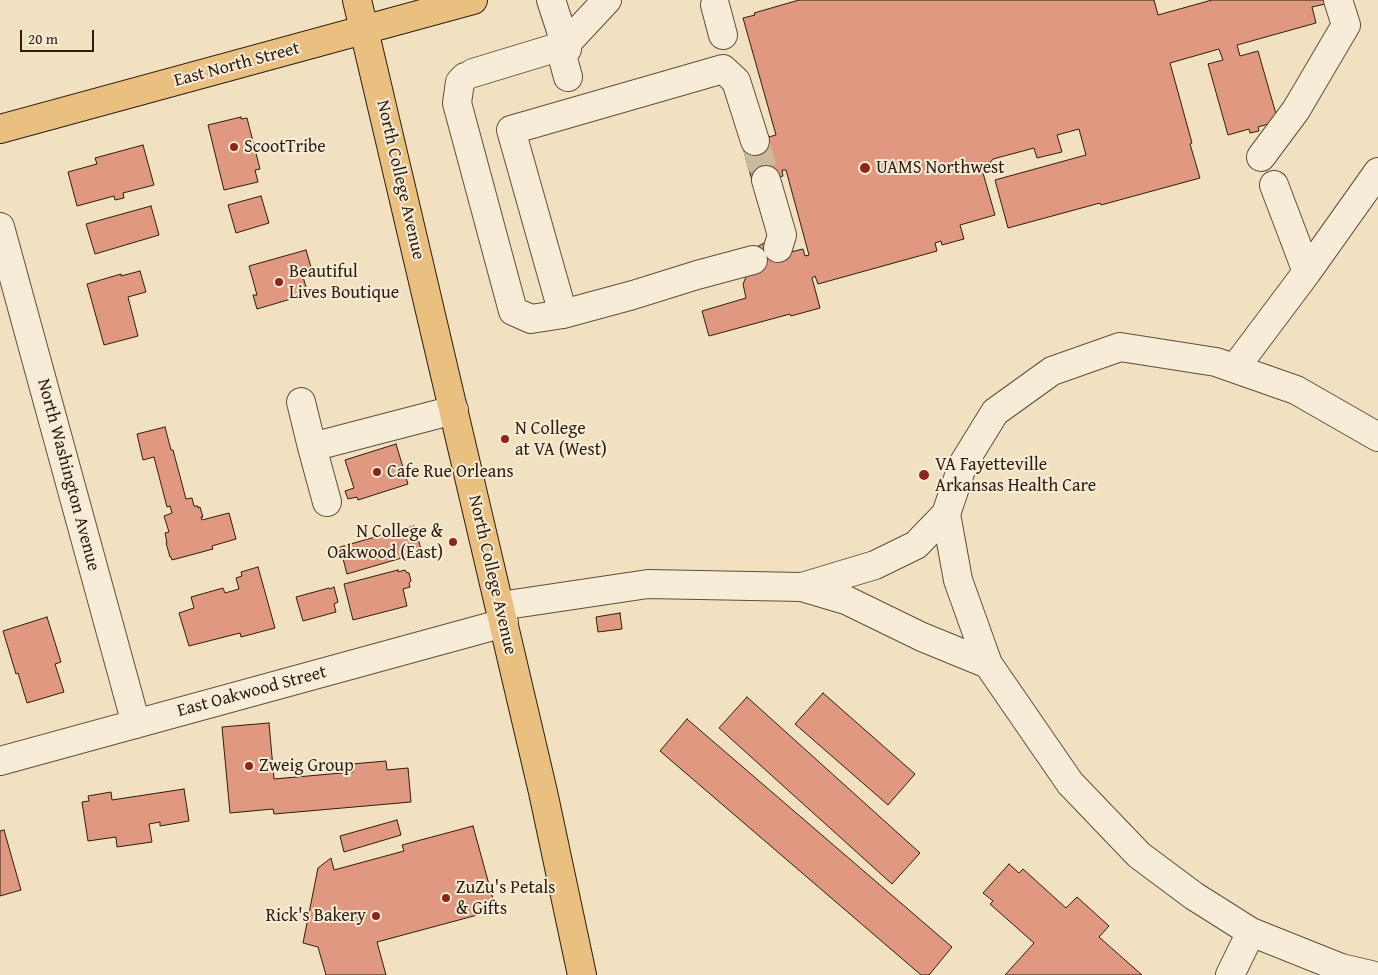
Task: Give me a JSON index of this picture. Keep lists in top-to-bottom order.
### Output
{
  "streets": {
    "main road": ["East North Street", "North College Avenue"],
    "street": ["North Washington Avenue", "East Oakwood Street"]
  },
  "crossings": [
    ["East North Street", "North College Avenue"],
    ["North College Avenue", "East Oakwood Street"],
    ["North Washington Avenue", "East Oakwood Street"]
  ],
  "places": [
    "ScootTribe",
    "UAMS Northwest",
    "Beautiful Lives Boutique",
    "N College at VA (West)",
    "Cafe Rue Orleans",
    "VA Fayetteville Arkansas Health Care",
    "N College & Oakwood (East)",
    "Zweig Group",
    "ZuZu's Petals & Gifts",
    "Rick's Bakery"
  ],
  "scale_bar": "20 m"
}
